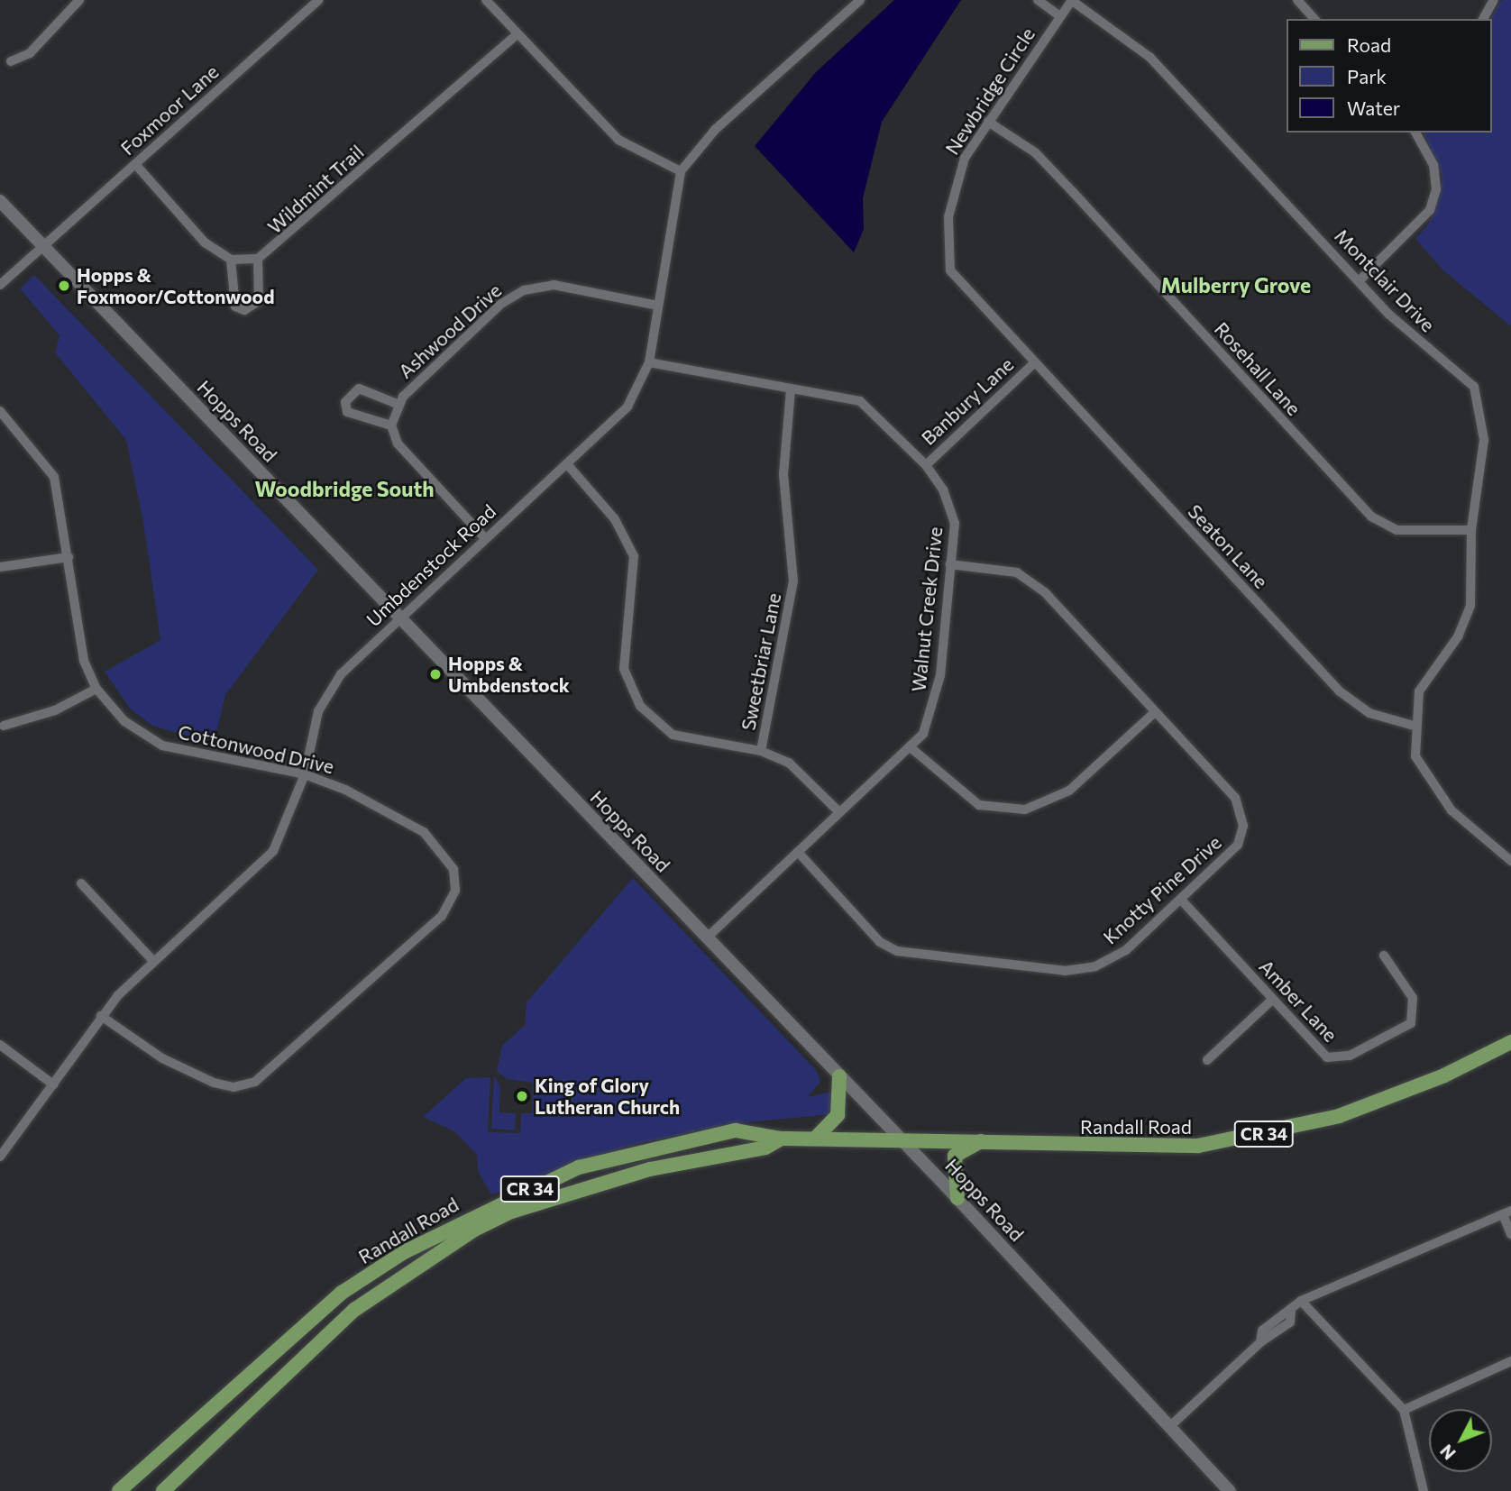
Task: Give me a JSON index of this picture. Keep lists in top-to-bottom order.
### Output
{
  "streets": {
    "main road": ["Hopps Road", "Randall Road", "CR 34"],
    "street": [
      "Newbridge Circle",
      "Foxmoor Lane",
      "Wildmint Trail",
      "Montclair Drive",
      "Ashwood Drive",
      "Rosehall Lane",
      "Banbury Lane",
      "Seaton Lane",
      "Umbdenstock Road",
      "Walnut Creek Drive",
      "Sweetbriar Lane",
      "Cottonwood Drive",
      "Knotty Pine Drive",
      "Amber Lane"
    ]
  },
  "crossings": [
    ["Newbridge Circle", "Montclair Drive"],
    ["Newbridge Circle", "Rosehall Lane"],
    ["Newbridge Circle", "Banbury Lane"],
    ["Newbridge Circle", "Seaton Lane"],
    ["Foxmoor Lane", "Hopps Road"],
    ["Montclair Drive", "Rosehall Lane"],
    ["Montclair Drive", "Seaton Lane"],
    ["Ashwood Drive", "Umbdenstock Road"],
    ["Banbury Lane", "Seaton Lane"],
    ["Banbury Lane", "Walnut Creek Drive"],
    ["Hopps Road", "Umbdenstock Road"],
    ["Hopps Road", "Walnut Creek Drive"],
    ["Hopps Road", "Randall Road"],
    ["Umbdenstock Road", "Walnut Creek Drive"],
    ["Umbdenstock Road", "Cottonwood Drive"],
    ["Walnut Creek Drive", "Sweetbriar Lane"],
    ["Walnut Creek Drive", "Knotty Pine Drive"],
    ["Knotty Pine Drive", "Amber Lane"]
  ],
  "districts": ["Mulberry Grove", "Woodbridge South"],
  "places": ["Hopps & Foxmoor/Cottonwood", "Hopps & Umbdenstock", "King of Glory Lutheran Church"],
  "legend": ["Road", "Park", "Water"],
  "north": "bottom left"
}
